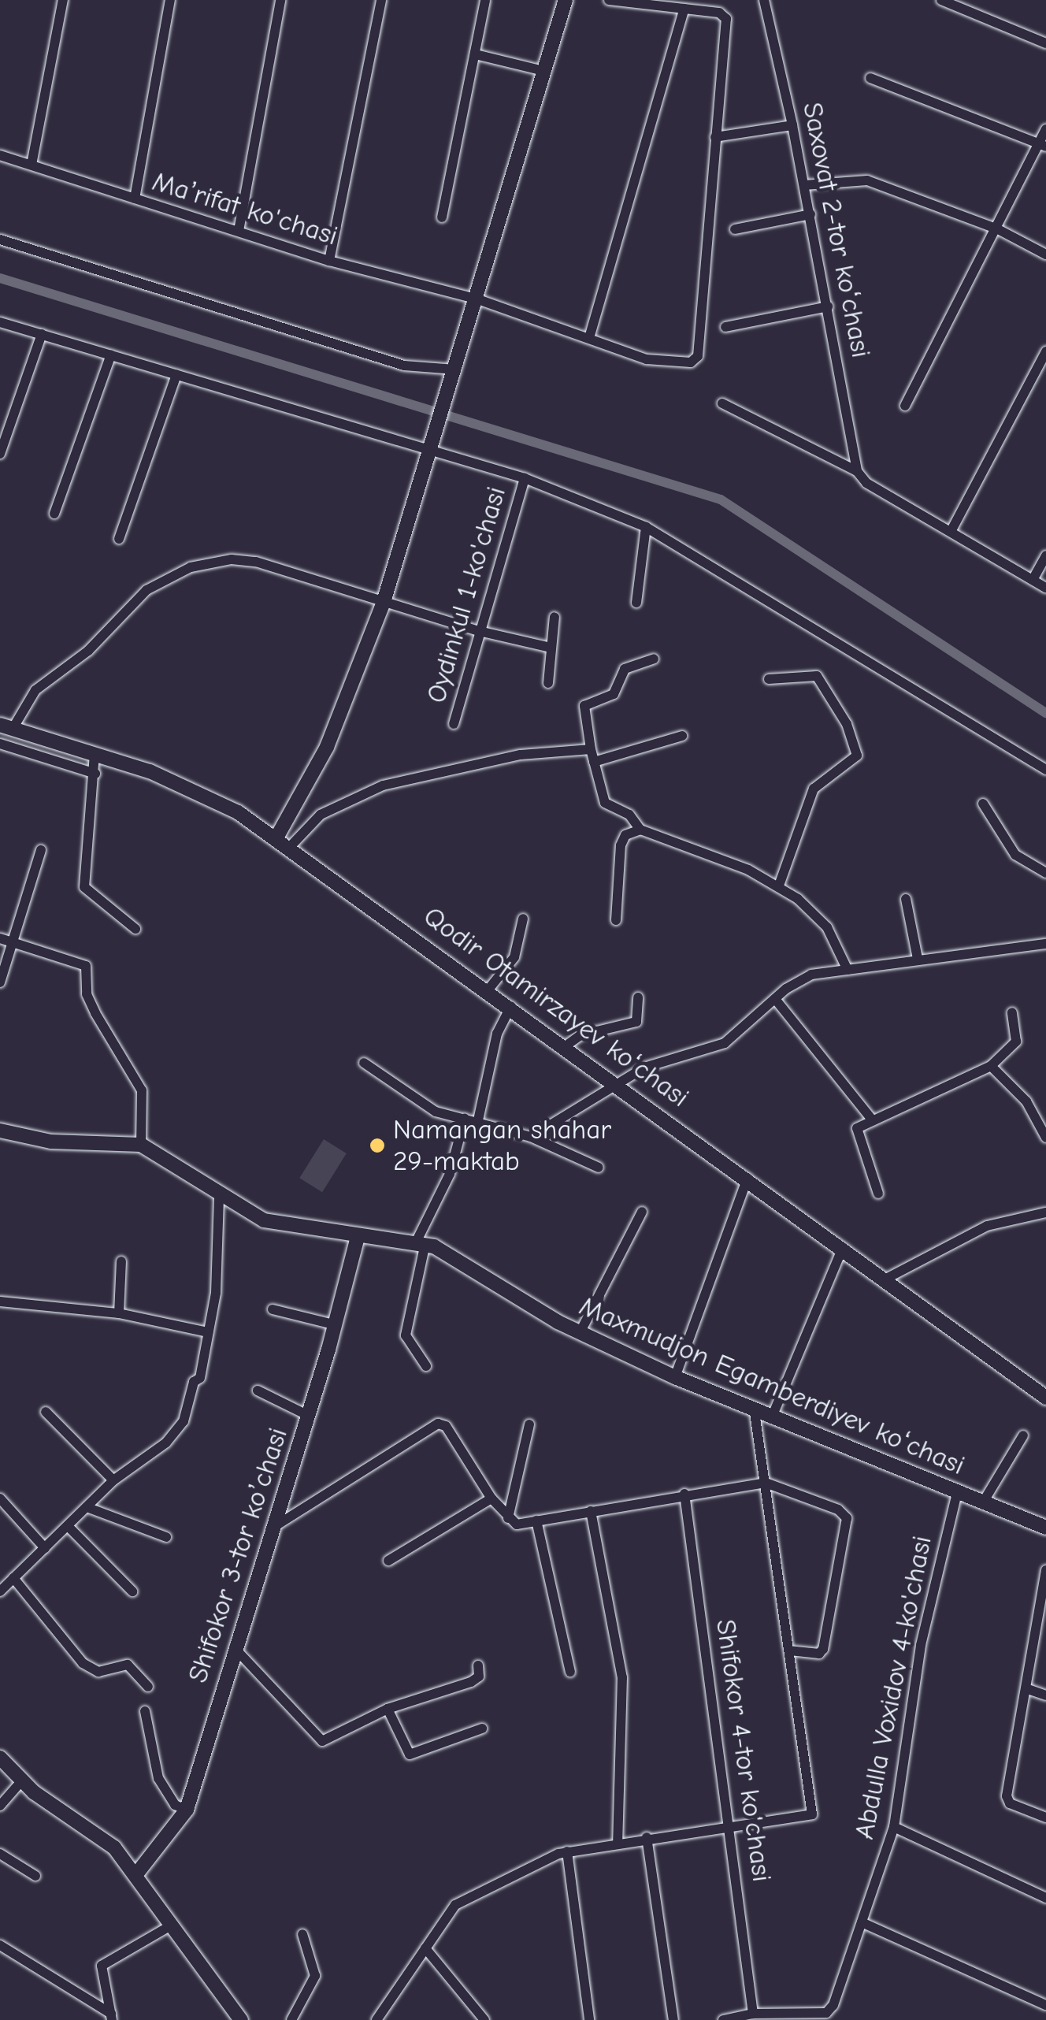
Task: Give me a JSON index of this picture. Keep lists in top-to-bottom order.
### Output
{
  "streets": {
    "street": [
      "Maʼrifat ko'chasi",
      "Saxovat 2-tor koʻchasi",
      "Oydinkul 1-ko'chasi",
      "Qodir Otamirzayev koʻchasi",
      "Maxmudjon Egamberdiyev koʻchasi",
      "Shifokor 3-tor koʼchasi",
      "Abdulla Voxidov 4-ko'chasi",
      "Shifokor 4-tor ko'chasi"
    ]
  },
  "crossings": [
    ["Maxmudjon Egamberdiyev koʻchasi", "Shifokor 3-tor koʼchasi"],
    ["Maxmudjon Egamberdiyev koʻchasi", "Abdulla Voxidov 4-ko'chasi"],
    ["Abdulla Voxidov 4-ko'chasi", "Shifokor 4-tor ko'chasi"]
  ],
  "places": ["Namangan shahar 29-maktab"]
}
